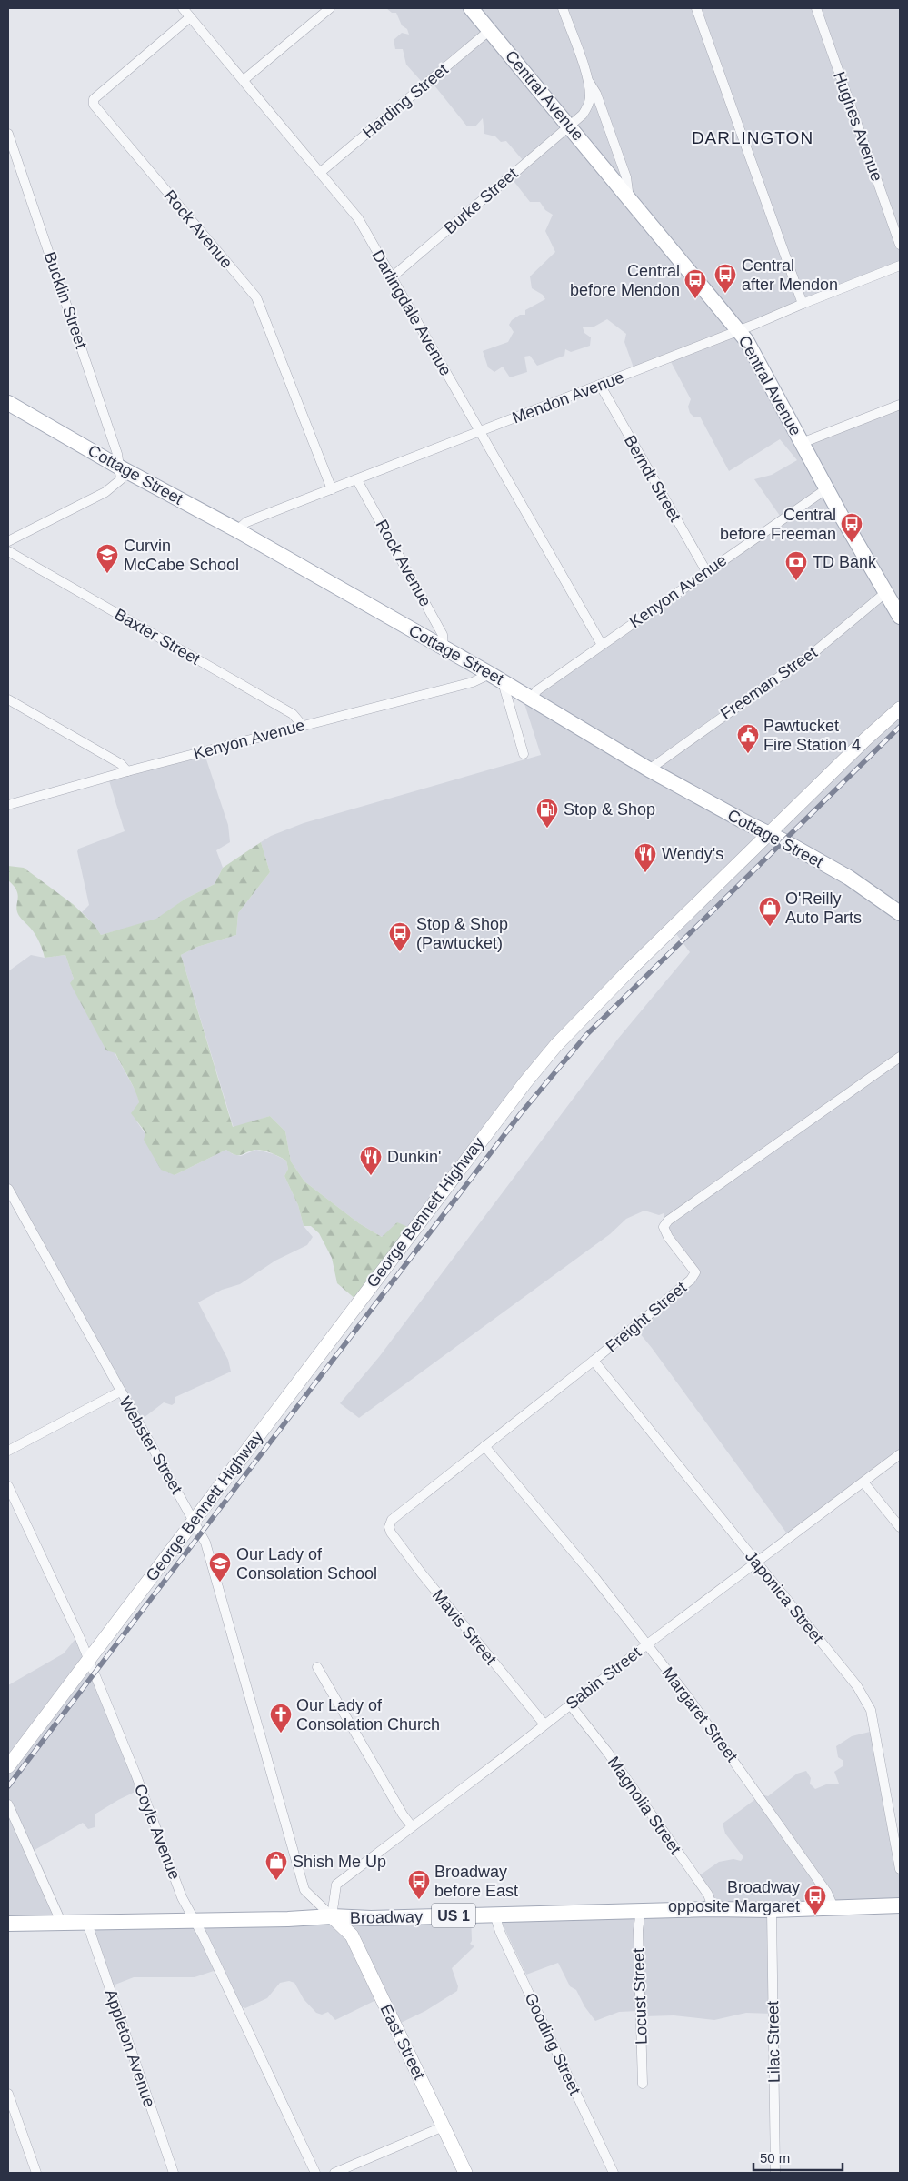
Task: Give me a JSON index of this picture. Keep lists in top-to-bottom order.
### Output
{
  "streets": {
    "main road": [
      "Central Avenue",
      "Cottage Street",
      "George Bennett Highway",
      "US 1",
      "Broadway",
      "East Street"
    ],
    "street": [
      "Harding Street",
      "Hughes Avenue",
      "Burke Street",
      "Rock Avenue",
      "Bucklin Street",
      "Darlingdale Avenue",
      "Mendon Avenue",
      "Berndt Street",
      "Kenyon Avenue",
      "Baxter Street",
      "Freeman Street",
      "Freight Street",
      "Webster Street",
      "Japonica Street",
      "Mavis Street",
      "Sabin Street",
      "Margaret Street",
      "Magnolia Street",
      "Coyle Avenue",
      "Locust Street",
      "Lilac Street",
      "Gooding Street",
      "Appleton Avenue"
    ]
  },
  "crossings": [
    ["Central Avenue", "Harding Street"],
    ["Central Avenue", "Burke Street"],
    ["Central Avenue", "Mendon Avenue"],
    ["Central Avenue", "Kenyon Avenue"],
    ["Central Avenue", "Freeman Street"],
    ["Harding Street", "Darlingdale Avenue"],
    ["Burke Street", "Darlingdale Avenue"],
    ["Rock Avenue", "Darlingdale Avenue"],
    ["Rock Avenue", "Mendon Avenue"],
    ["Rock Avenue", "Cottage Street"],
    ["Bucklin Street", "Cottage Street"],
    ["Darlingdale Avenue", "Mendon Avenue"],
    ["Darlingdale Avenue", "Kenyon Avenue"],
    ["Mendon Avenue", "Cottage Street"],
    ["Mendon Avenue", "Berndt Street"],
    ["Cottage Street", "Kenyon Avenue"],
    ["Cottage Street", "Freeman Street"],
    ["Cottage Street", "George Bennett Highway"],
    ["Berndt Street", "Kenyon Avenue"],
    ["Kenyon Avenue", "Baxter Street"],
    ["George Bennett Highway", "Webster Street"],
    ["George Bennett Highway", "Coyle Avenue"],
    ["Freight Street", "Japonica Street"],
    ["Freight Street", "Mavis Street"],
    ["Freight Street", "Margaret Street"],
    ["Webster Street", "Sabin Street"],
    ["Webster Street", "Broadway"],
    ["Webster Street", "East Street"],
    ["Japonica Street", "Sabin Street"],
    ["Mavis Street", "Sabin Street"],
    ["Sabin Street", "Margaret Street"],
    ["Sabin Street", "Magnolia Street"],
    ["Sabin Street", "Broadway"],
    ["Sabin Street", "East Street"],
    ["Margaret Street", "Broadway"],
    ["Magnolia Street", "Broadway"],
    ["Coyle Avenue", "Broadway"],
    ["Broadway", "Locust Street"],
    ["Broadway", "East Street"],
    ["Broadway", "Lilac Street"],
    ["Broadway", "Gooding Street"],
    ["Broadway", "Appleton Avenue"]
  ],
  "districts": ["DARLINGTON"],
  "places": {
    "bus stop": [
      "Central after Mendon",
      "Central before Mendon",
      "Central before Freeman",
      "Stop & Shop (Pawtucket)",
      "Broadway before East",
      "Broadway opposite Margaret"
    ],
    "school or university": ["Curvin McCabe School", "Our Lady of Consolation School"],
    "bank": ["TD Bank"],
    "public building": ["Pawtucket Fire Station 4"],
    "fuel station": ["Stop & Shop"],
    "restaurant": ["Wendy's", "Dunkin'"],
    "shop": ["O'Reilly Auto Parts", "Shish Me Up"],
    "church": ["Our Lady of Consolation Church"]
  },
  "scale_bar": "50 m"
}
